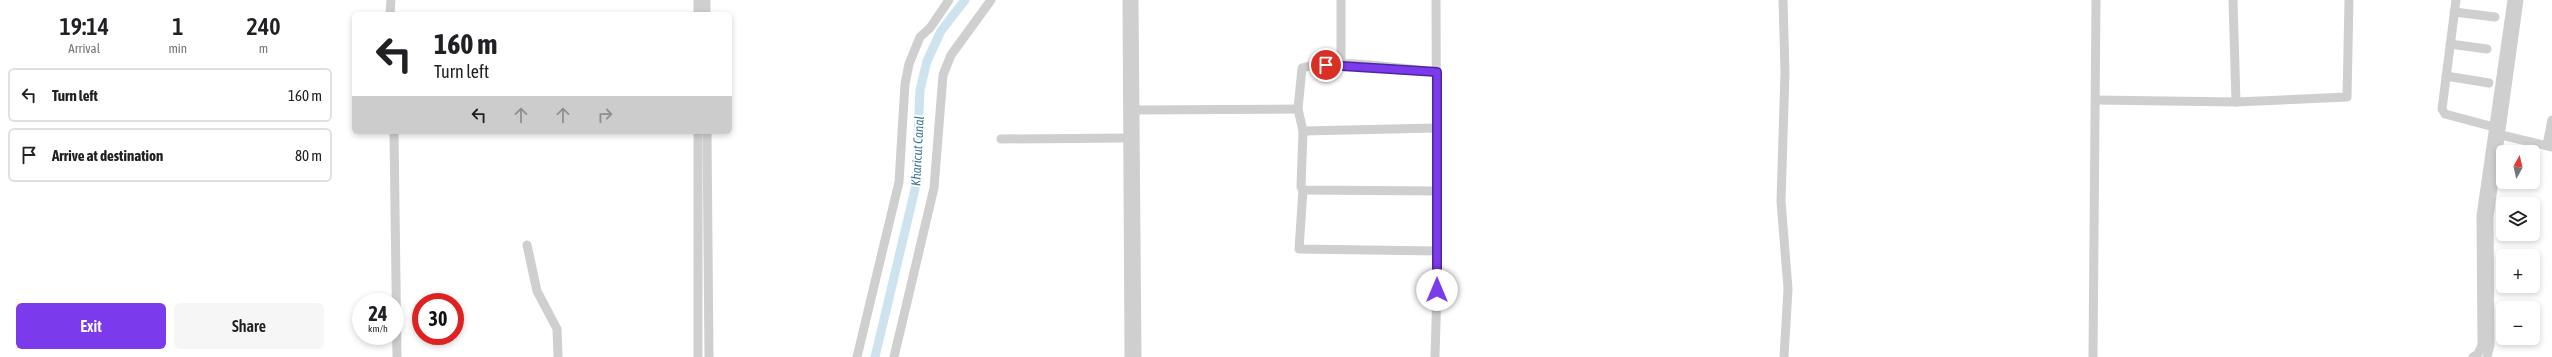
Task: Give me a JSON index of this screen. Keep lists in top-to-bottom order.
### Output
{
  "water": ["Kharicut Canal"],
  "north": "top",
  "page": {
    "eta": [
      "19:14",
      "Arrival",
      "1",
      "min",
      "240",
      "m"
    ],
    "turn": ["160 m", "Turn left"],
    "list": [
      {
        "name": "Turn left",
        "value": "160 m"
      },
      {
        "name": "Arrive at destination",
        "value": "80 m"
      }
    ],
    "map_buttons": ["+", "−"],
    "speed": "24 km/h",
    "limit": "30",
    "buttons": ["Exit", "Share"]
  }
}
